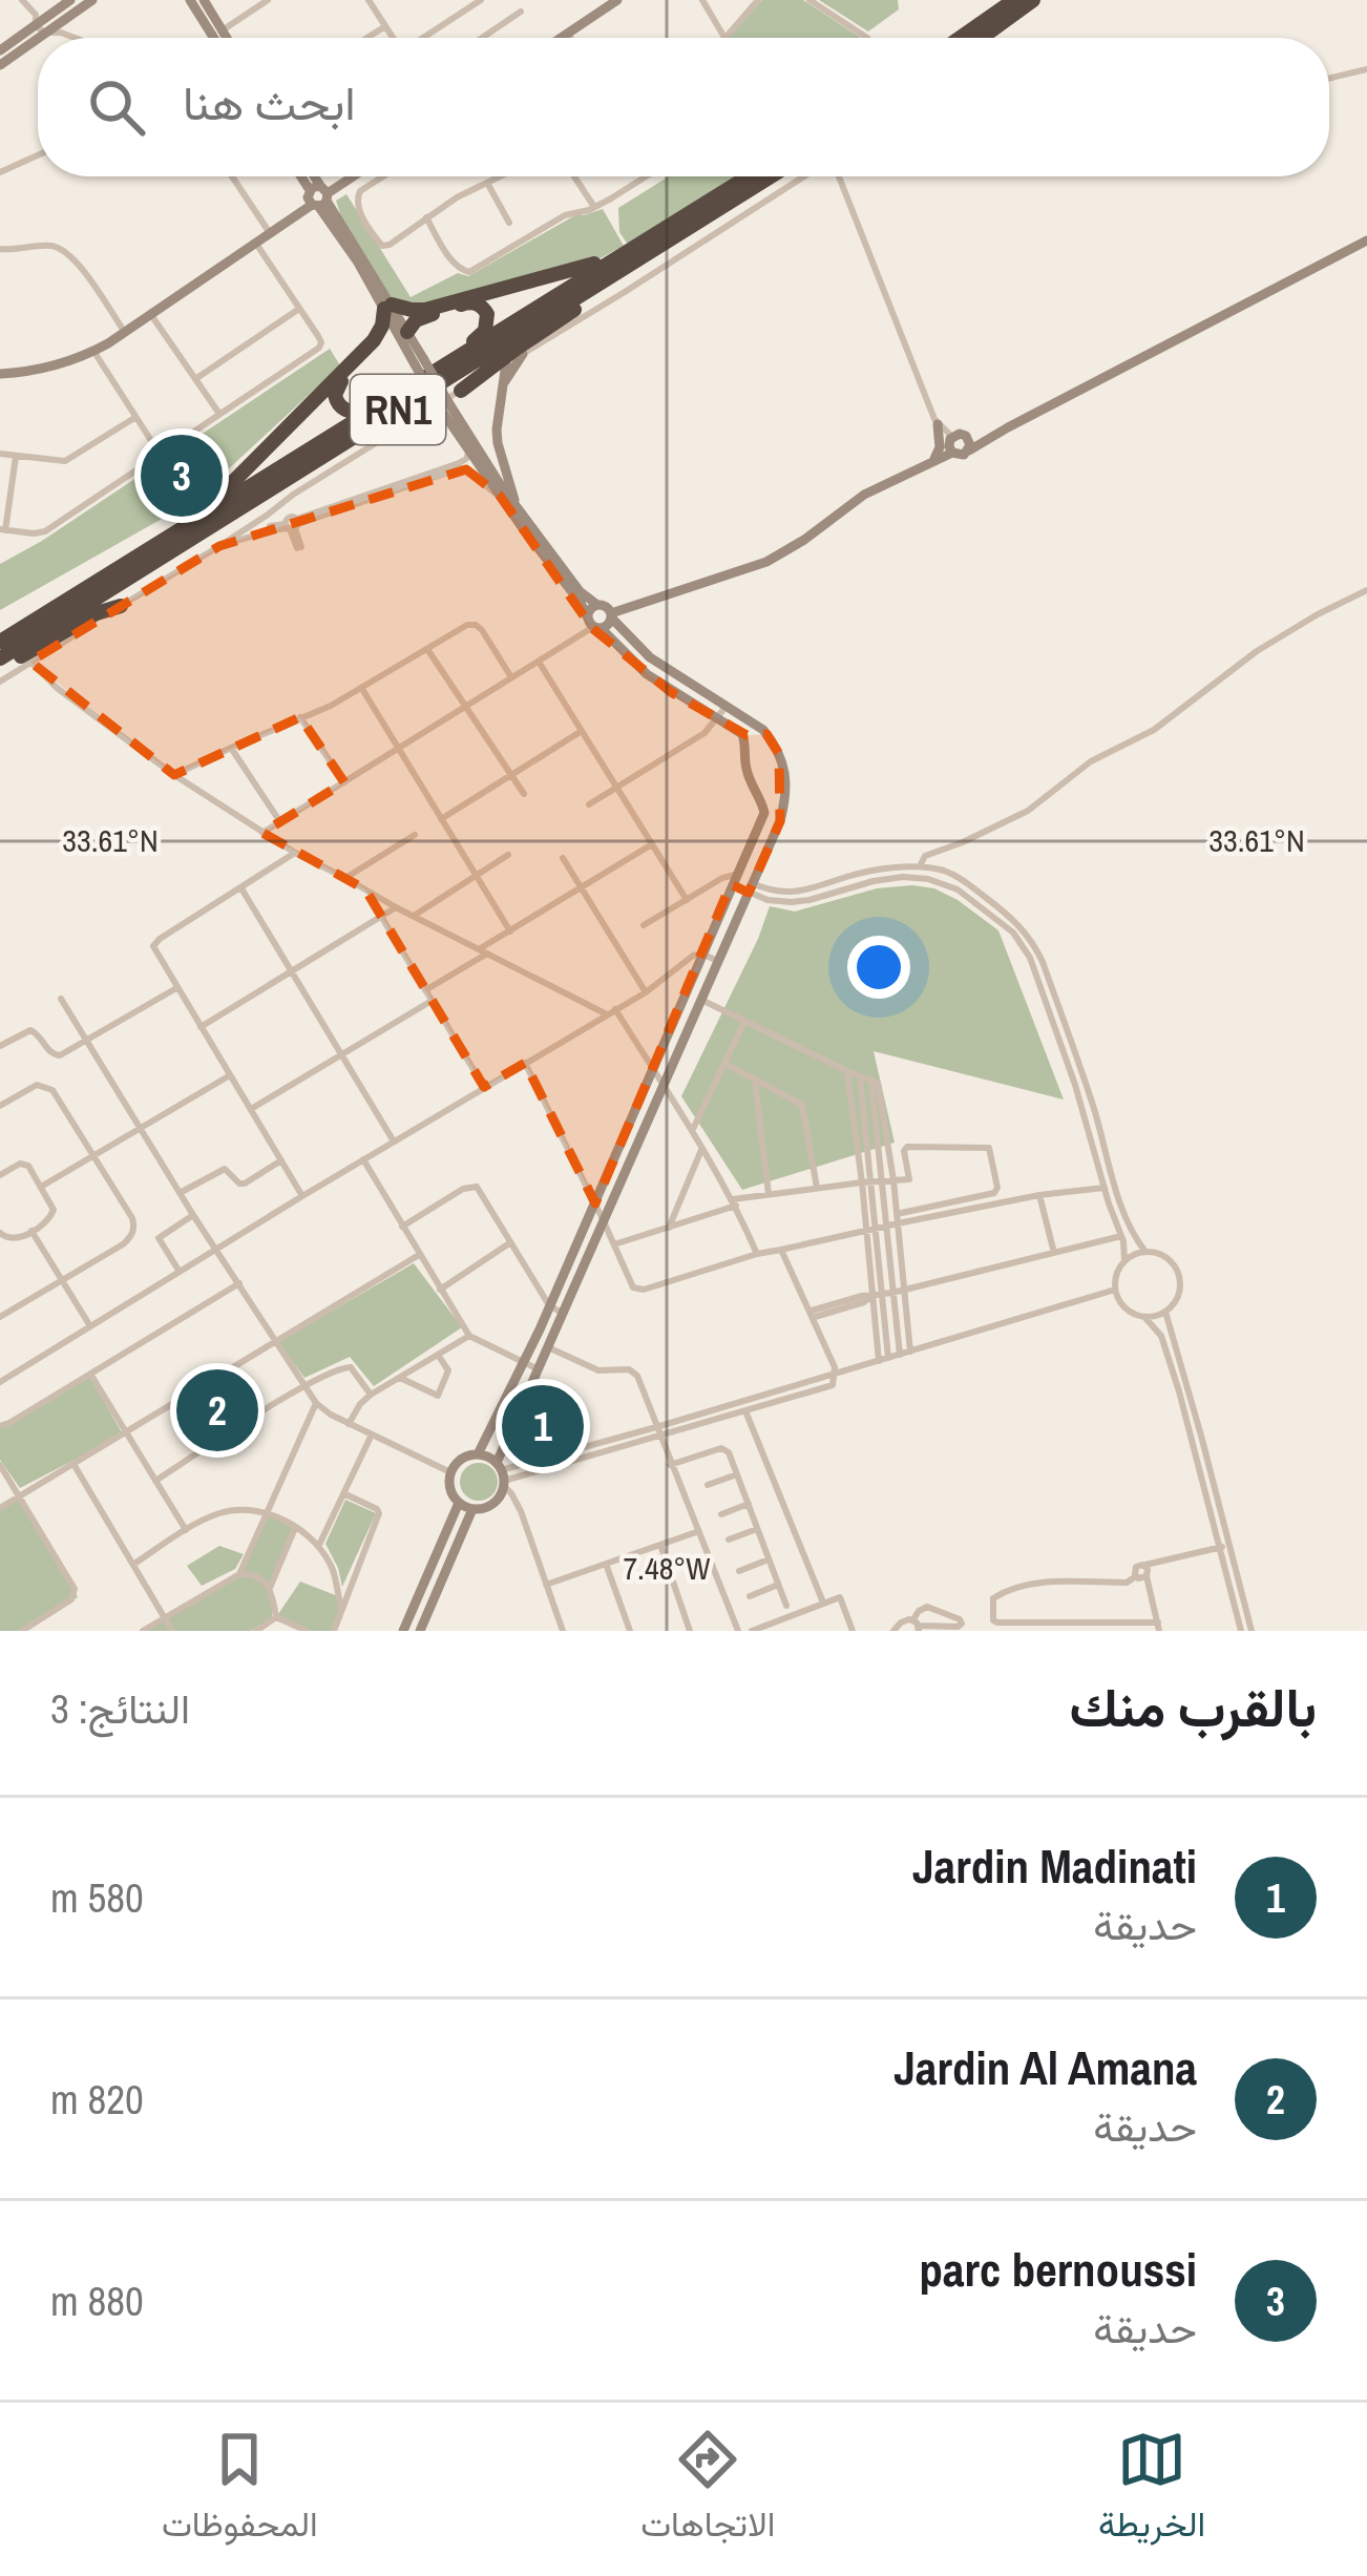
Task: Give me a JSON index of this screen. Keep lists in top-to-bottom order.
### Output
{
  "streets": {
    "highway": ["RN1"]
  },
  "page": {
    "search": "ابحث هنا",
    "pins": ["3", "2", "1"],
    "heading": ["بالقرب منك", "النتائج: 3"],
    "list": [
      {
        "mark": "1",
        "name": "Jardin Madinati",
        "note": "حديقة",
        "value": "580 m"
      },
      {
        "mark": "2",
        "name": "Jardin Al Amana",
        "note": "حديقة",
        "value": "820 m"
      },
      {
        "mark": "3",
        "name": "parc bernoussi",
        "note": "حديقة",
        "value": "880 m"
      }
    ],
    "nav": ["الخريطة", "الاتجاهات", "المحفوظات"]
  },
  "coordinates": ["33.61°N", "7.48°W"]
}
